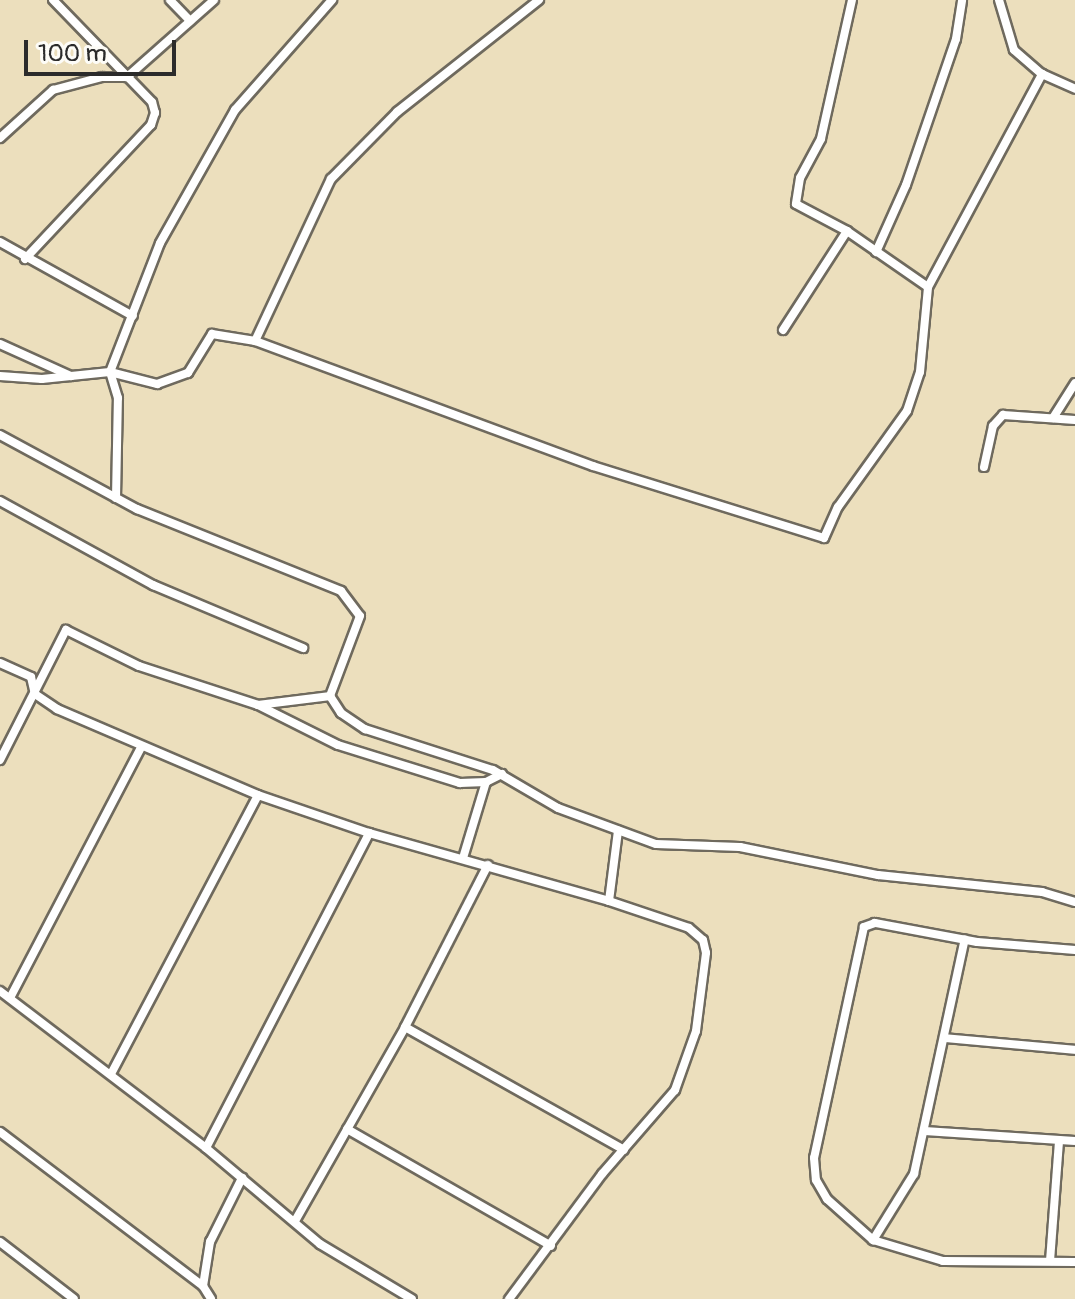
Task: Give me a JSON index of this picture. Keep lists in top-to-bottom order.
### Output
{
  "scale_bar": "100 m"
}
